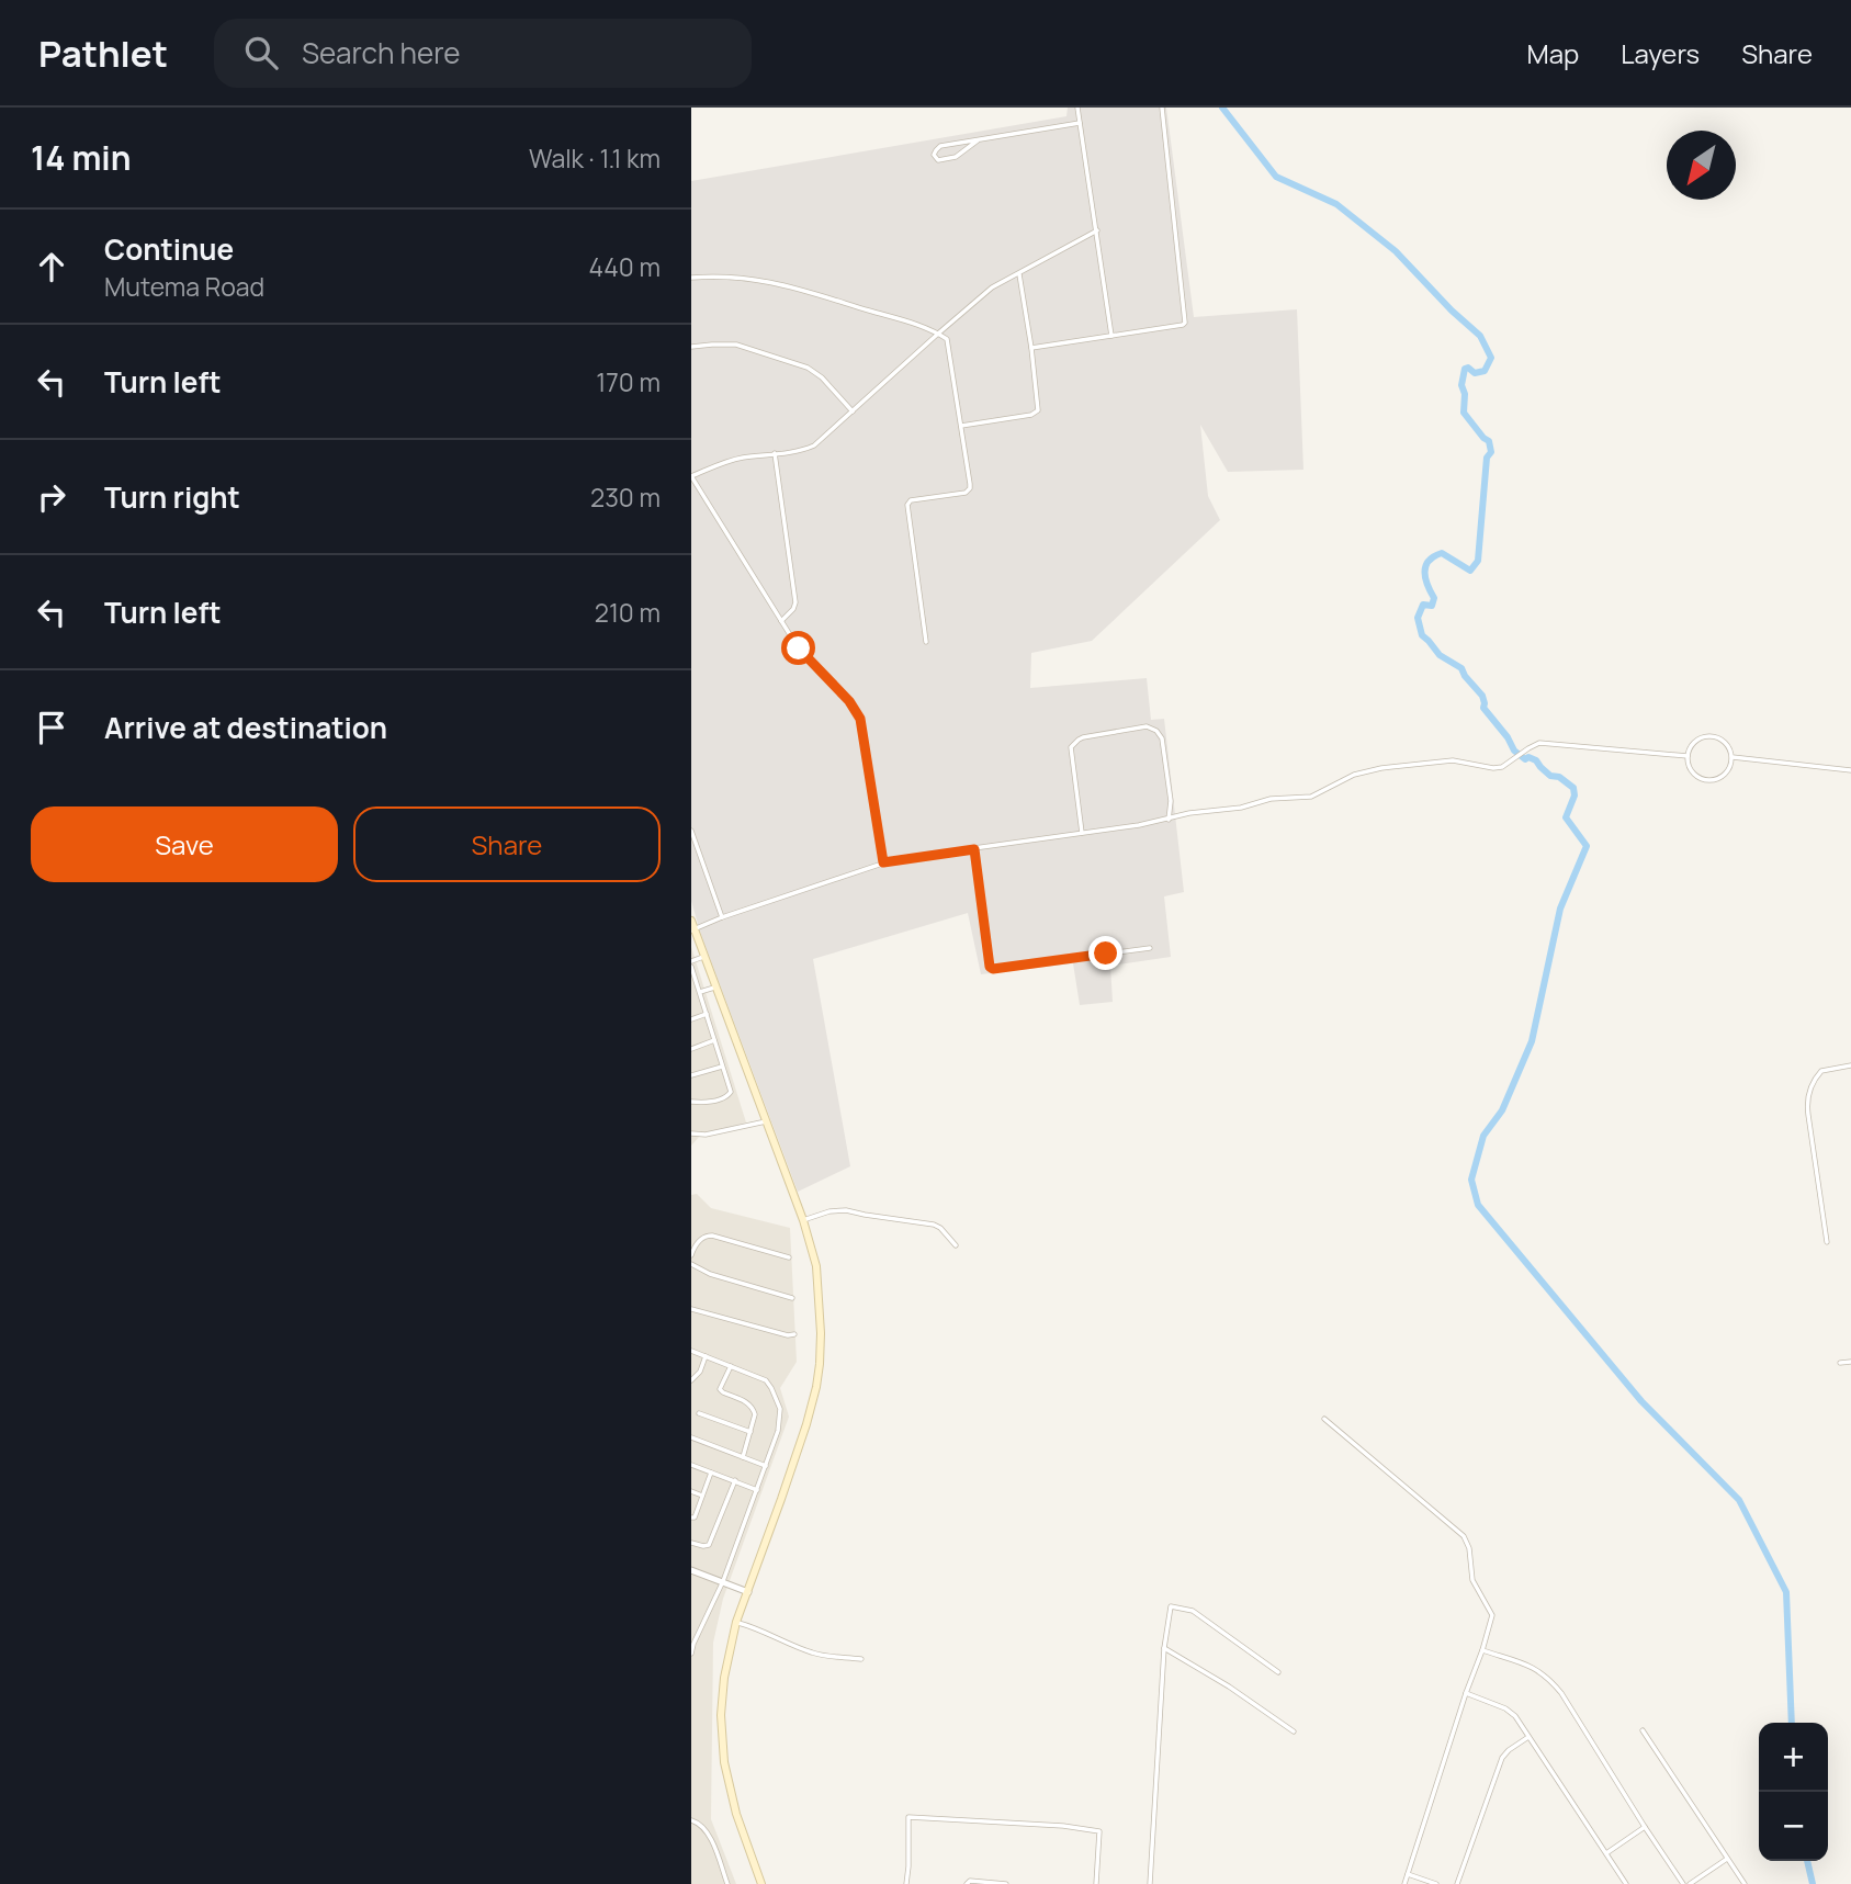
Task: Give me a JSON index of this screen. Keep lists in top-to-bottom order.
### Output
{
  "north": "bottom left",
  "page": {
    "header": "Pathlet",
    "search": "Search here",
    "nav": ["Map", "Layers", "Share"],
    "heading": ["14 min", "Walk · 1.1 km"],
    "list": [
      ["Continue", "Mutema Road", "440 m"],
      ["Turn left", "170 m"],
      ["Turn right", "230 m"],
      ["Turn left", "210 m"],
      "Arrive at destination"
    ],
    "buttons": ["Save", "Share"],
    "map_buttons": ["+", "−"]
  }
}
